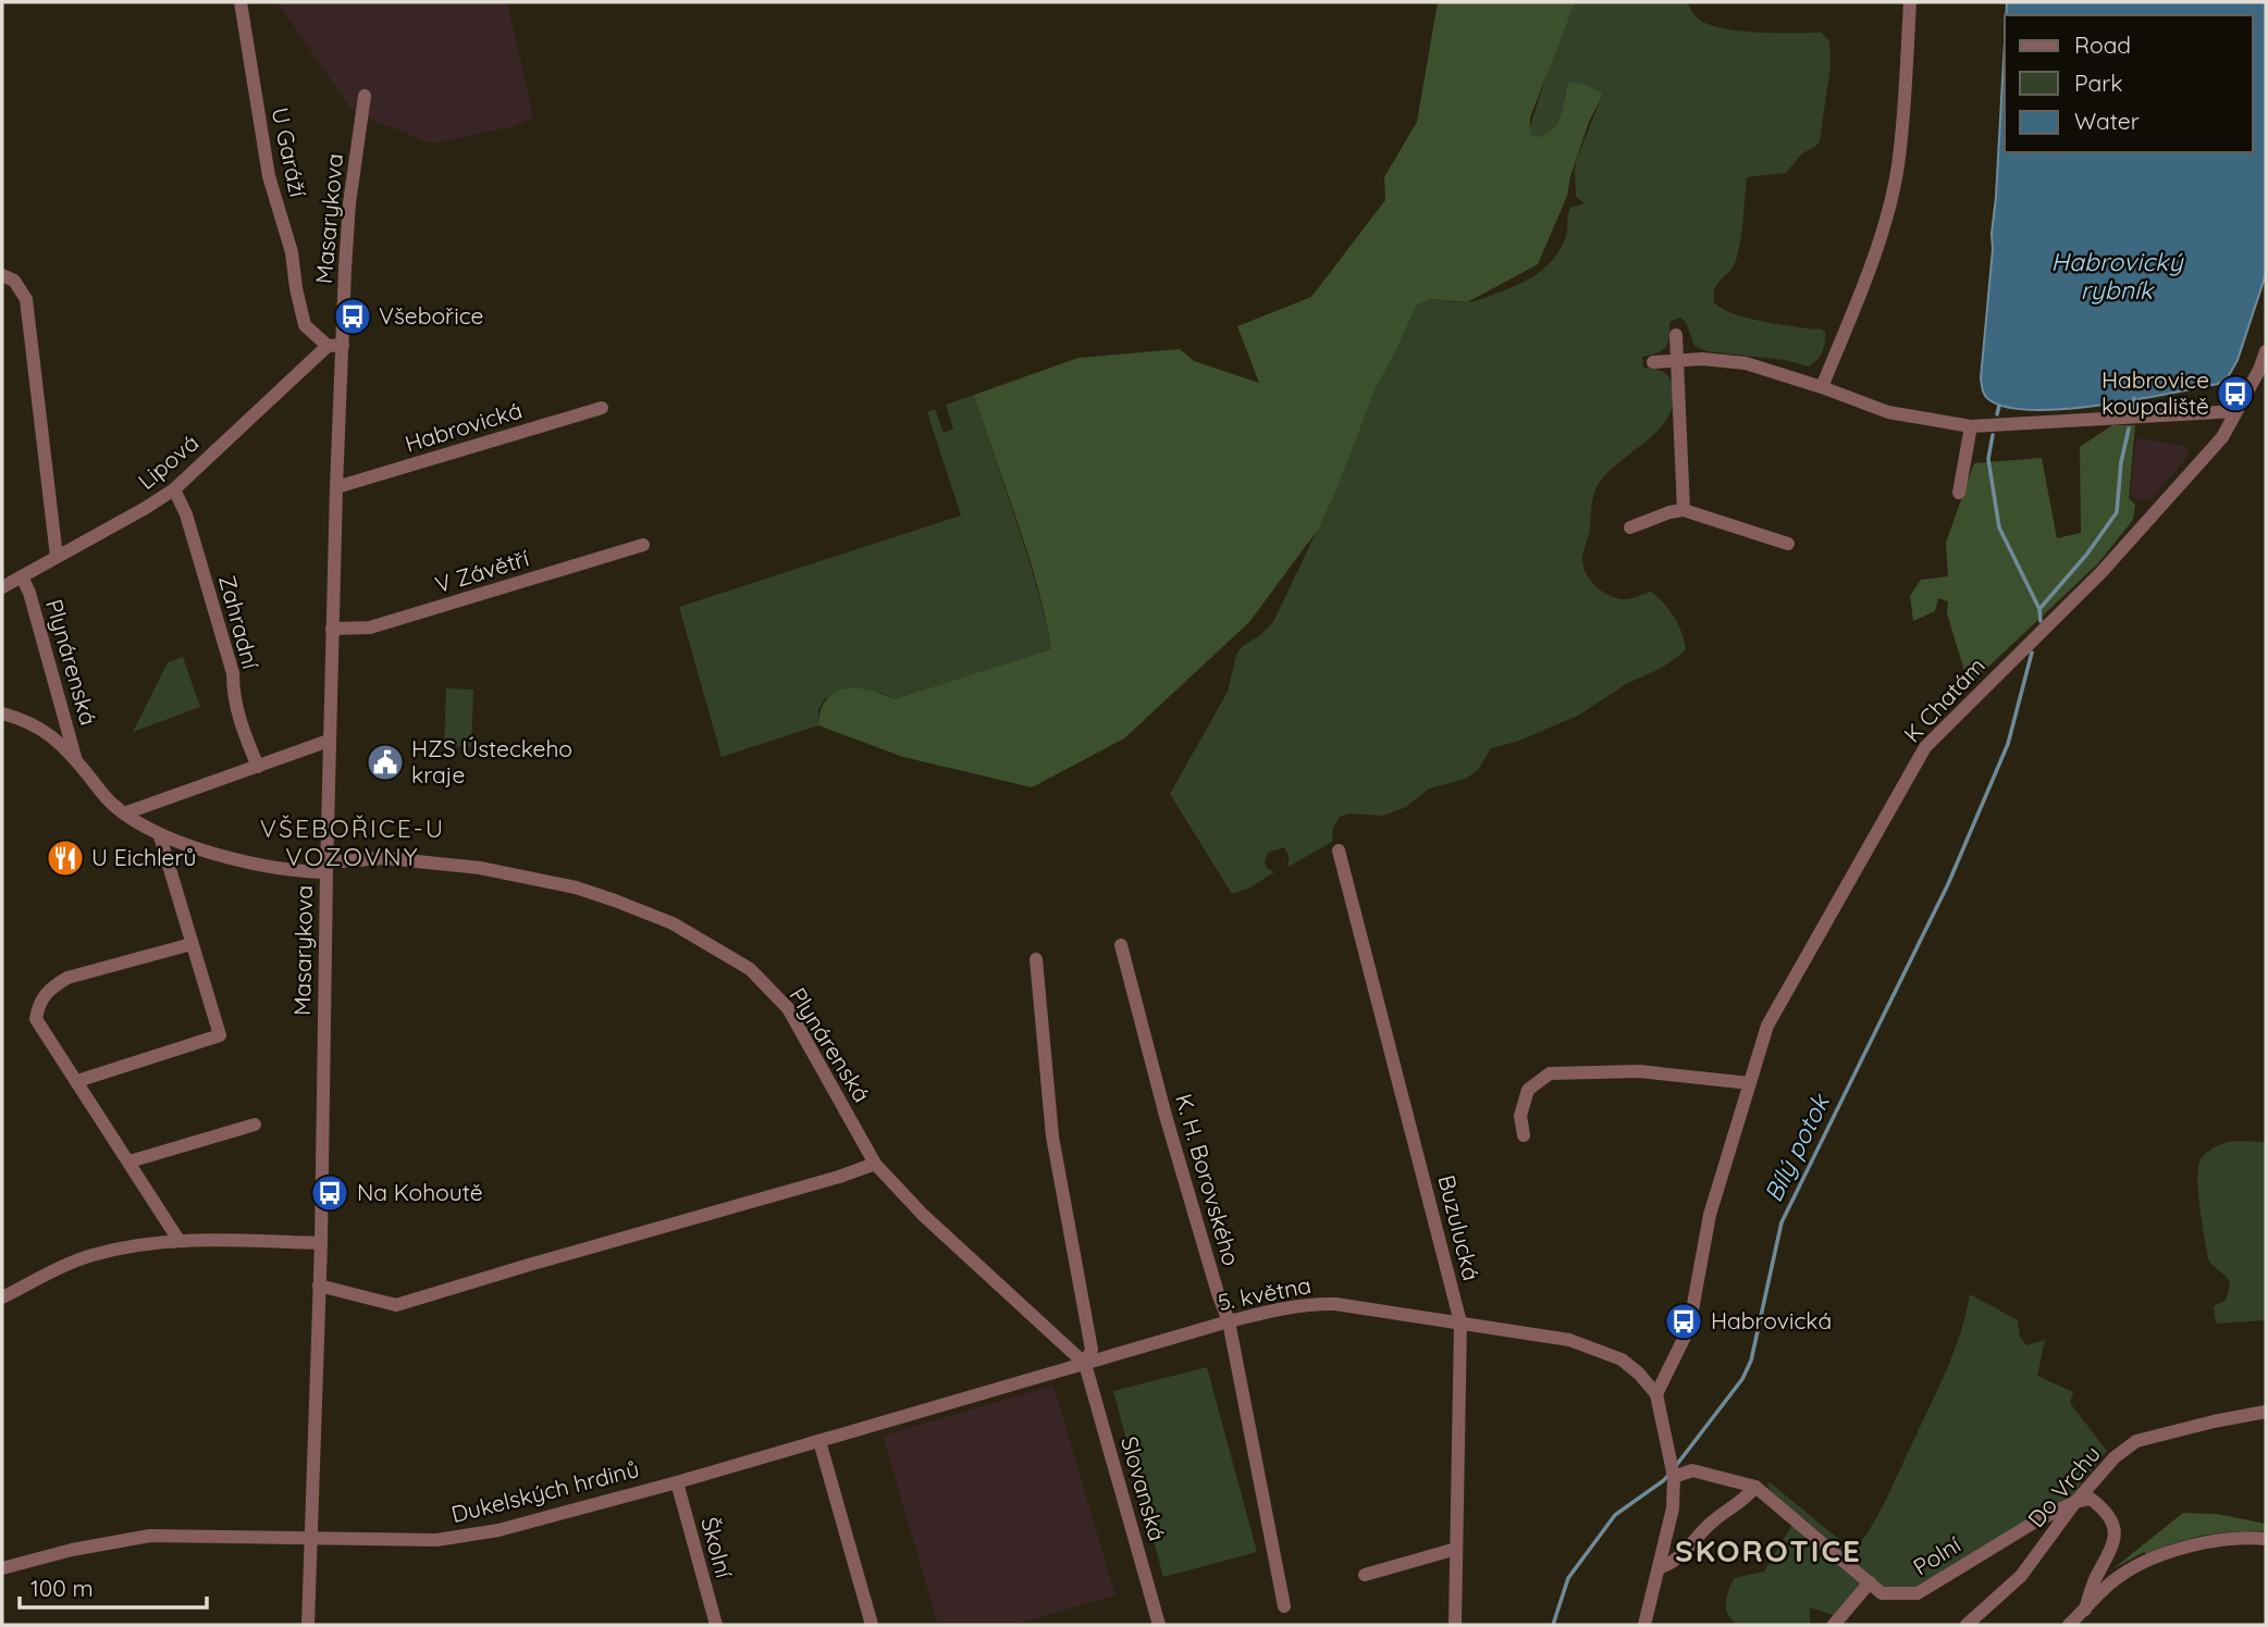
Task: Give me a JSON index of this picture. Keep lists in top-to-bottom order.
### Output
{
  "streets": {
    "street": [
      "U Garáží",
      "Masarykova",
      "Habrovická",
      "Lipová",
      "V Závětří",
      "Zahradní",
      "Plynárenská",
      "K Chatám",
      "K. H. Borovského",
      "Buzulucká",
      "5. května",
      "Do Vrchu",
      "Slovanská",
      "Dukelských hrdinů",
      "Školní",
      "Polní"
    ]
  },
  "crossings": [
    ["U Garáží", "Masarykova"],
    ["U Garáží", "Lipová"],
    ["Masarykova", "Habrovická"],
    ["Masarykova", "Lipová"],
    ["Masarykova", "V Závětří"],
    ["Masarykova", "Plynárenská"],
    ["Masarykova", "Dukelských hrdinů"],
    ["Lipová", "Zahradní"],
    ["Lipová", "Plynárenská"],
    ["Plynárenská", "5. května"],
    ["Plynárenská", "Slovanská"],
    ["Plynárenská", "Dukelských hrdinů"],
    ["K Chatám", "5. května"],
    ["K. H. Borovského", "5. května"],
    ["Buzulucká", "5. května"],
    ["5. května", "Slovanská"],
    ["5. května", "Dukelských hrdinů"],
    ["5. května", "Polní"],
    ["Do Vrchu", "Polní"],
    ["Slovanská", "Dukelských hrdinů"],
    ["Dukelských hrdinů", "Školní"]
  ],
  "districts": ["VŠEBOŘICE-U VOZOVNY", "SKOROTICE"],
  "water": ["Habrovický rybník", "Bílý potok"],
  "places": {
    "bus stop": [
      "Všebořice",
      "Habrovice koupaliště",
      "Na Kohoutě",
      "Habrovická"
    ],
    "public building": ["HZS Ústeckeho kraje"],
    "restaurant": ["U Eichlerů"]
  },
  "legend": ["Road", "Park", "Water"],
  "scale_bar": "100 m"
}
